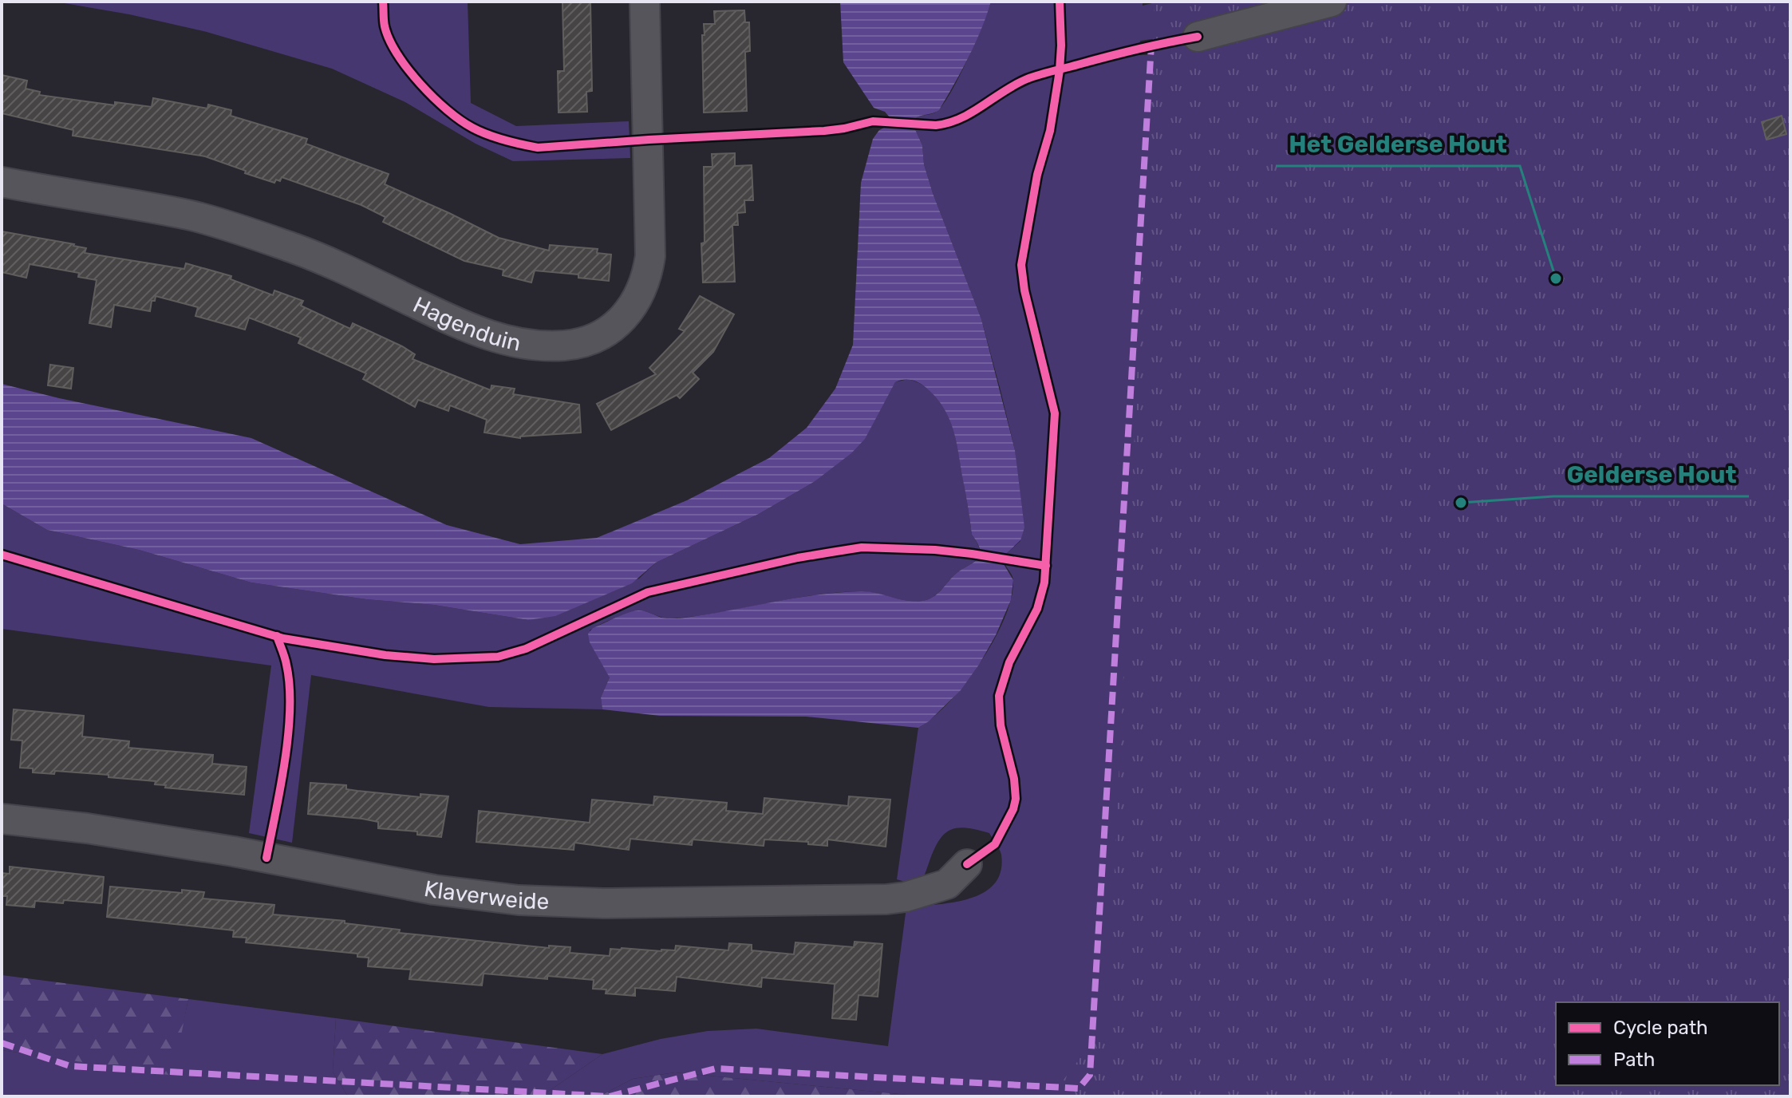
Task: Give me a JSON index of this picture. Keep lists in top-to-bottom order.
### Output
{
  "streets": {
    "street": ["Hagenduin", "Klaverweide"]
  },
  "places": ["Het Gelderse Hout", "Gelderse Hout"],
  "legend": ["Cycle path", "Path"]
}
